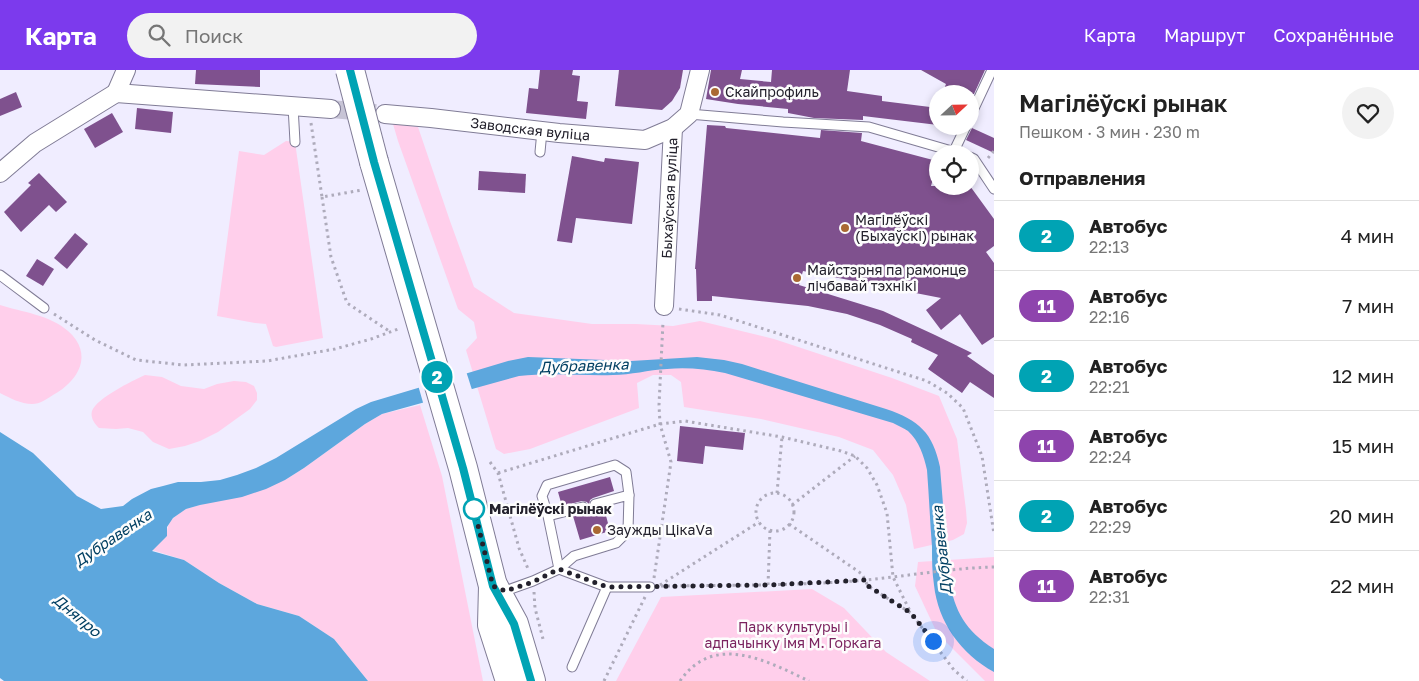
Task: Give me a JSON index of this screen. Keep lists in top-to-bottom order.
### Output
{
  "streets": {
    "street": ["Заводская вуліца", "Быхаўская вуліца"]
  },
  "crossings": [
    ["Заводская вуліца", "Быхаўская вуліца"]
  ],
  "water": ["Дубравенка", "Дняпро"],
  "parks": ["Парк культуры і адпачынку імя М. Горкага"],
  "places": [
    "Скайпрофиль",
    "Магілёўскі (Быхаўскі) рынак",
    "Майстэрня па рамонце лічбавай тэхнікі",
    "Магілёўскі рынак",
    "Заужды ЦікаVа"
  ],
  "lines": ["bus line 2"],
  "north": "right",
  "page": {
    "header": "Карта",
    "search": "Поиск",
    "nav": ["Карта", "Маршрут", "Сохранённые"],
    "on_map": "2",
    "heading": [
      ["Магілёўскі рынак", "Пешком · 3 мин · 230 m"],
      "Отправления"
    ],
    "list": [
      {
        "mark": "2",
        "name": "Автобус",
        "note": "22:13",
        "value": "4 мин"
      },
      {
        "mark": "11",
        "name": "Автобус",
        "note": "22:16",
        "value": "7 мин"
      },
      {
        "mark": "2",
        "name": "Автобус",
        "note": "22:21",
        "value": "12 мин"
      },
      {
        "mark": "11",
        "name": "Автобус",
        "note": "22:24",
        "value": "15 мин"
      },
      {
        "mark": "2",
        "name": "Автобус",
        "note": "22:29",
        "value": "20 мин"
      },
      {
        "mark": "11",
        "name": "Автобус",
        "note": "22:31",
        "value": "22 мин"
      }
    ]
  }
}
